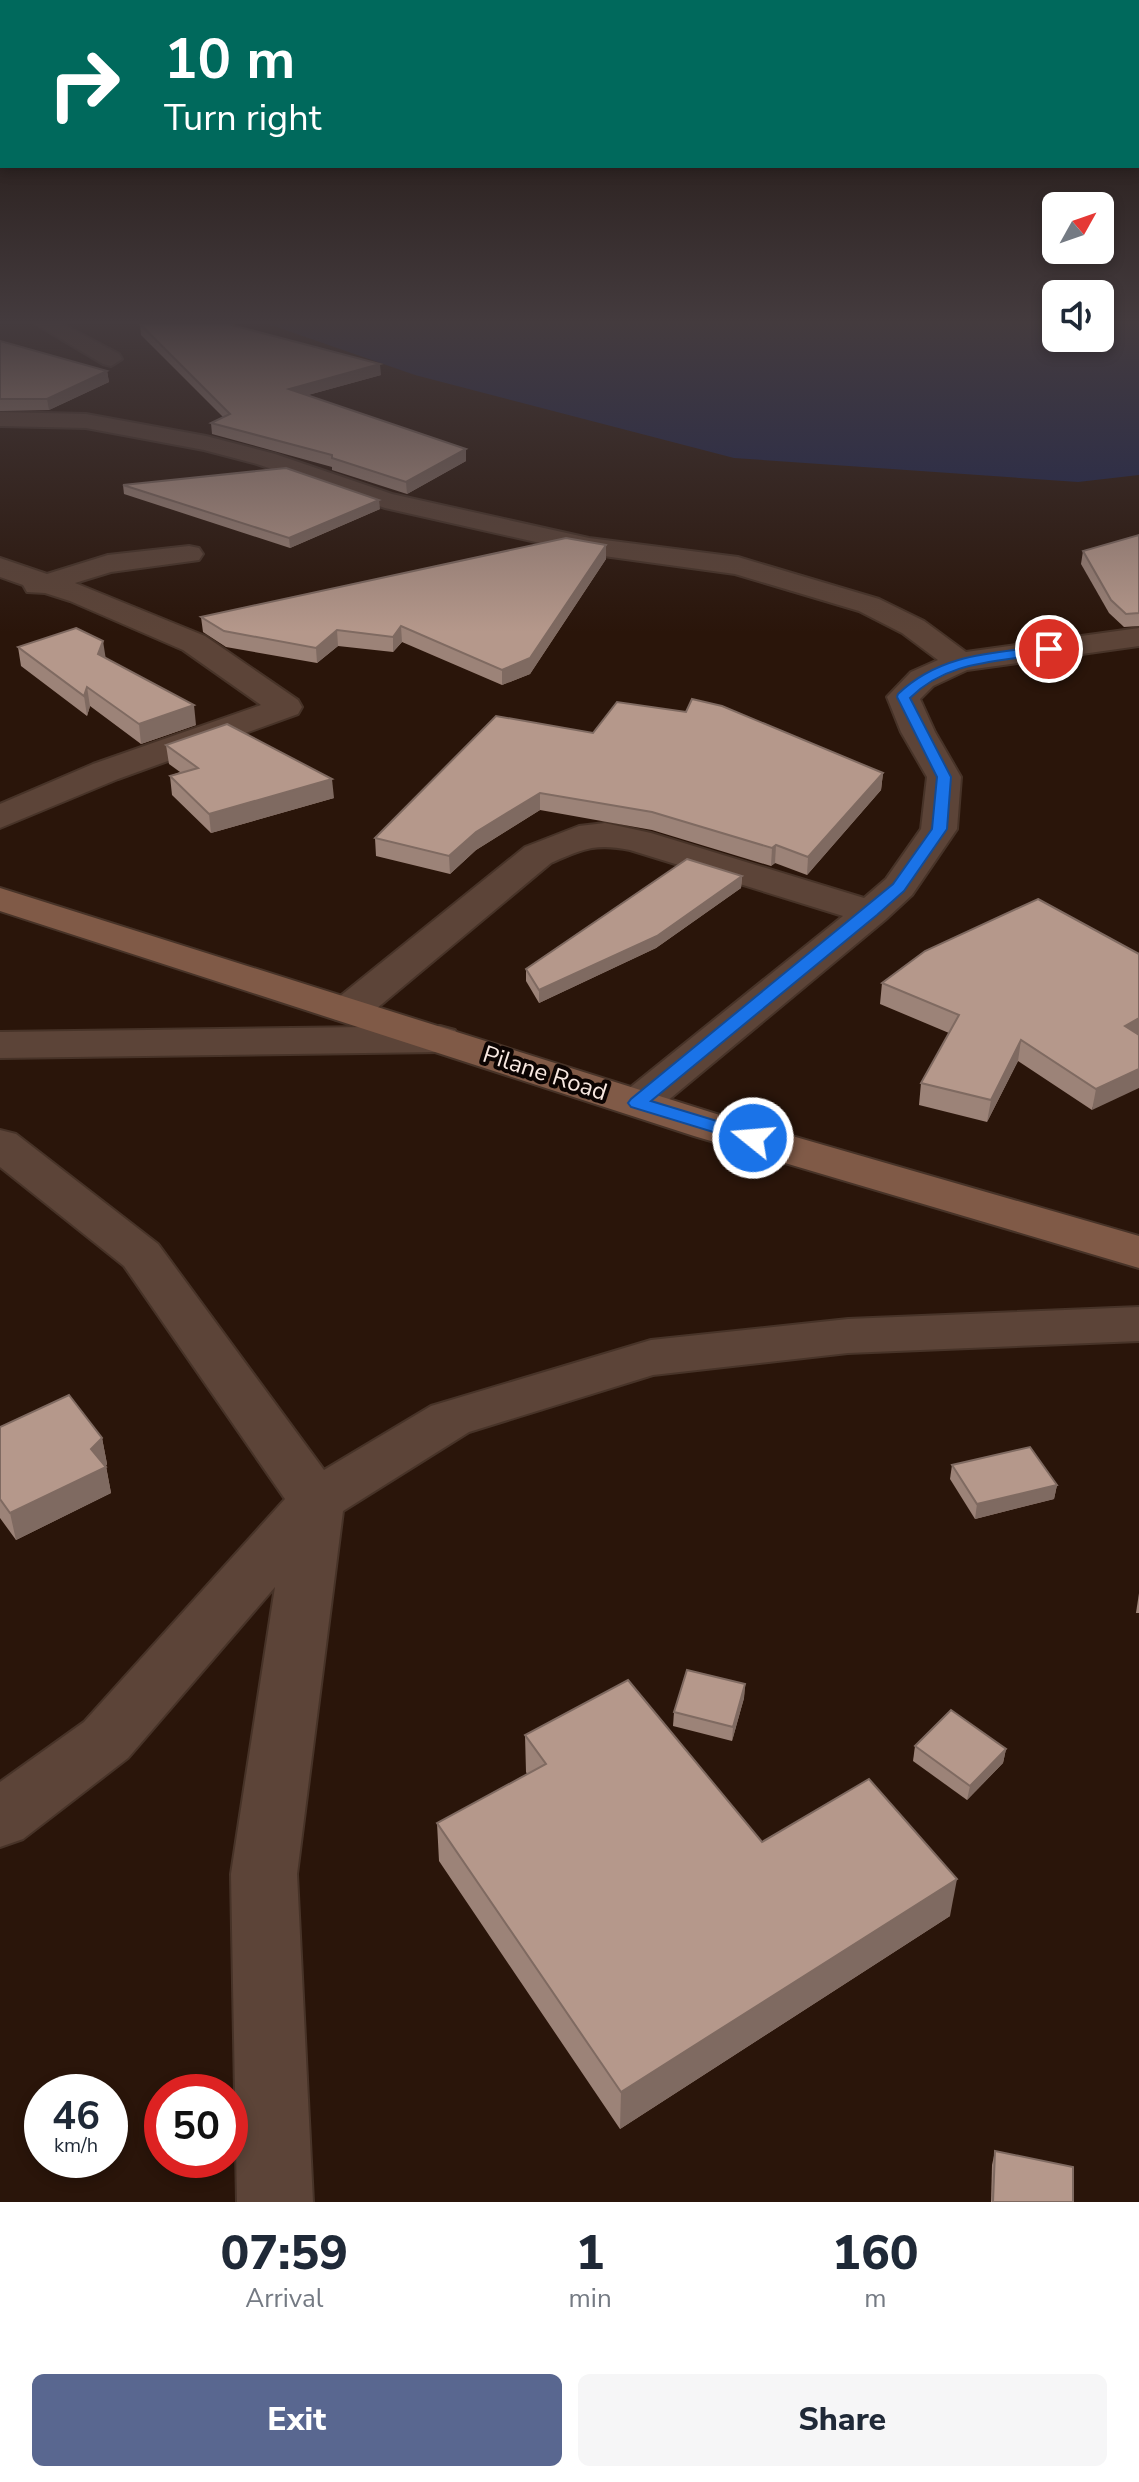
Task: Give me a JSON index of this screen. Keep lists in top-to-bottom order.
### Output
{
  "streets": {
    "main road": ["Pilane Road"]
  },
  "north": "top right",
  "page": {
    "turn": ["10 m", "Turn right"],
    "speed": "46 km/h",
    "limit": "50",
    "eta": [
      "07:59",
      "Arrival",
      "1",
      "min",
      "160",
      "m"
    ],
    "buttons": ["Exit", "Share"]
  }
}
